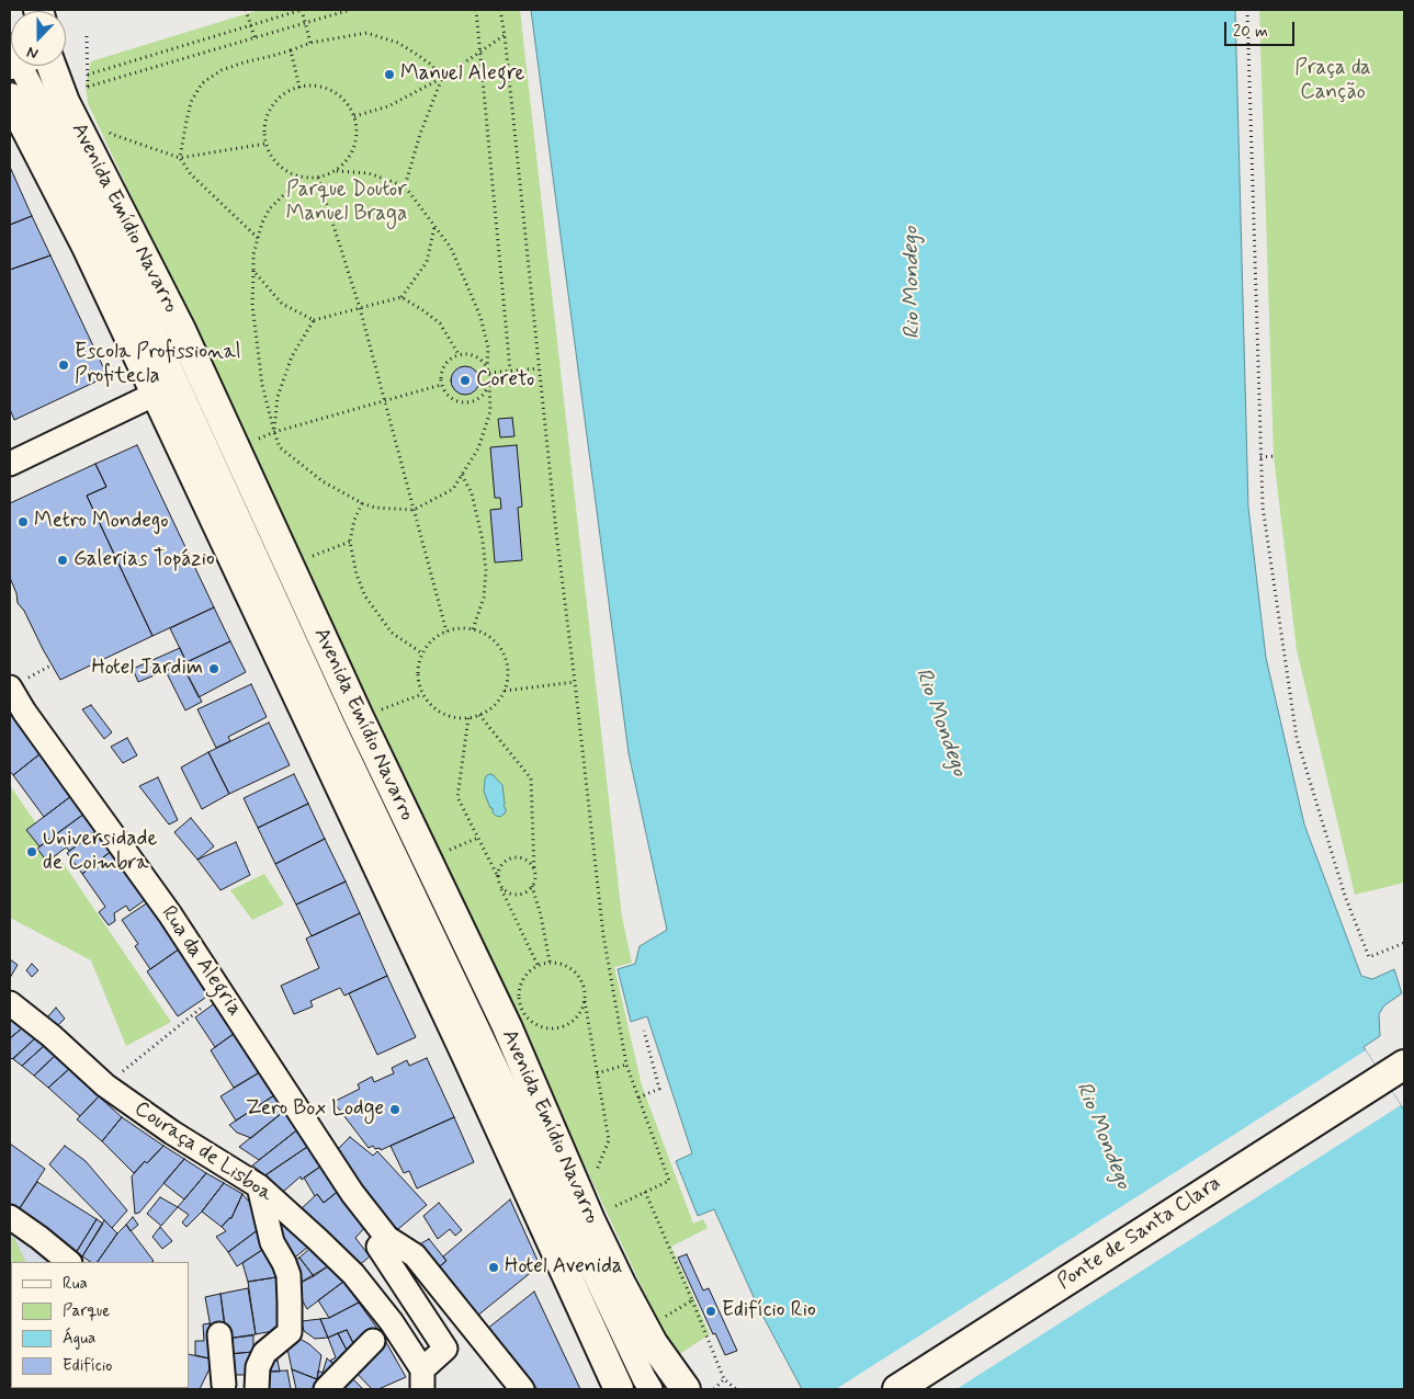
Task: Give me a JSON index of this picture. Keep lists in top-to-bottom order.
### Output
{
  "streets": {
    "main road": ["Avenida Emídio Navarro", "Ponte de Santa Clara"],
    "street": ["Rua da Alegria", "Couraça de Lisboa"]
  },
  "water": ["Rio Mondego"],
  "parks": ["Praça da Canção", "Parque Doutor Manuel Braga"],
  "places": [
    "Manuel Alegre",
    "Escola Profissional Profitecla",
    "Coreto",
    "Metro Mondego",
    "Galerias Topázio",
    "Hotel Jardim",
    "Universidade de Coimbra",
    "Zero Box Lodge",
    "Hotel Avenida",
    "Edifício Rio"
  ],
  "legend": [
    "Rua",
    "Parque",
    "Água",
    "Edifício"
  ],
  "scale_bar": "20 m",
  "north": "bottom"
}
